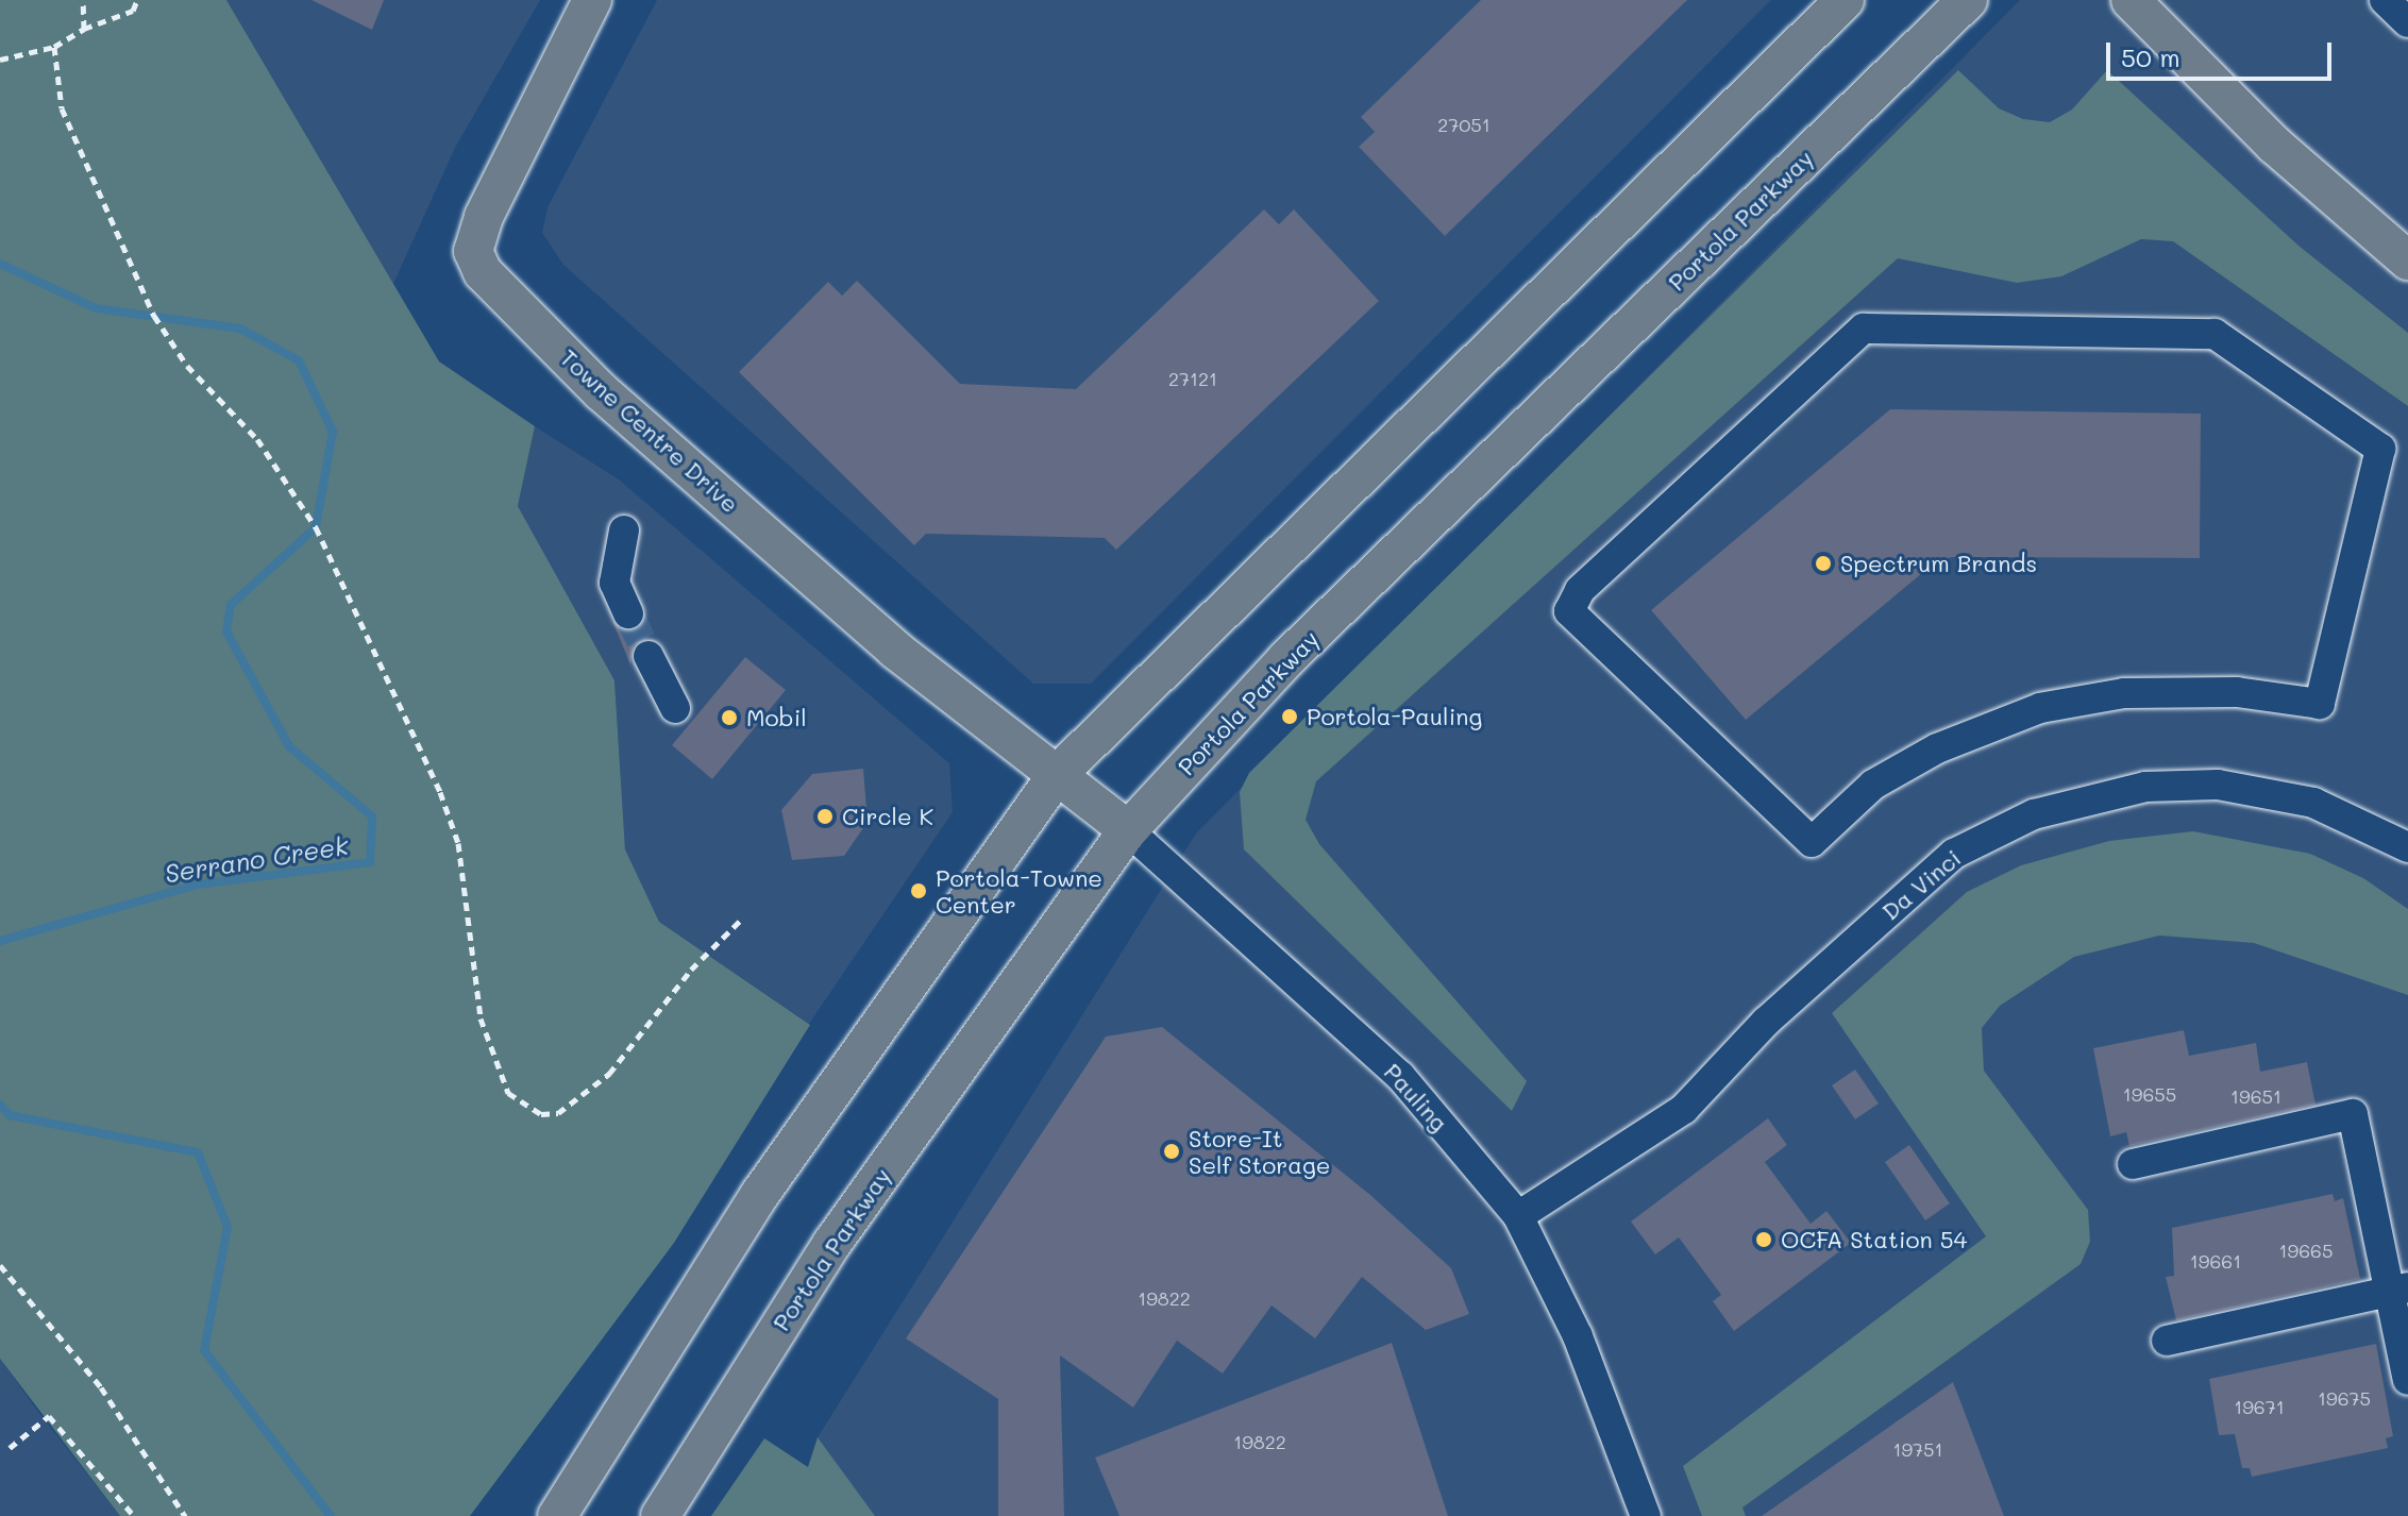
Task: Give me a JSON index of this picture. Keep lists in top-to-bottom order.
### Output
{
  "streets": {
    "main road": ["Portola Parkway", "Towne Centre Drive", "Pauling"],
    "street": ["Da Vinci"]
  },
  "crossings": [
    ["Portola Parkway", "Pauling"],
    ["Towne Centre Drive", "Pauling"],
    ["Da Vinci", "Pauling"]
  ],
  "water": ["Serrano Creek"],
  "places": [
    "Spectrum Brands",
    "Portola-Pauling",
    "Mobil",
    "Circle K",
    "Portola-Towne Center",
    "Store-It Self Storage",
    "OCFA Station 54"
  ],
  "house_numbers": [
    "27051",
    "27121",
    "19655",
    "19651",
    "19665",
    "19661",
    "19822",
    "19675",
    "19671",
    "19822",
    "19751"
  ],
  "scale_bar": "50 m"
}
